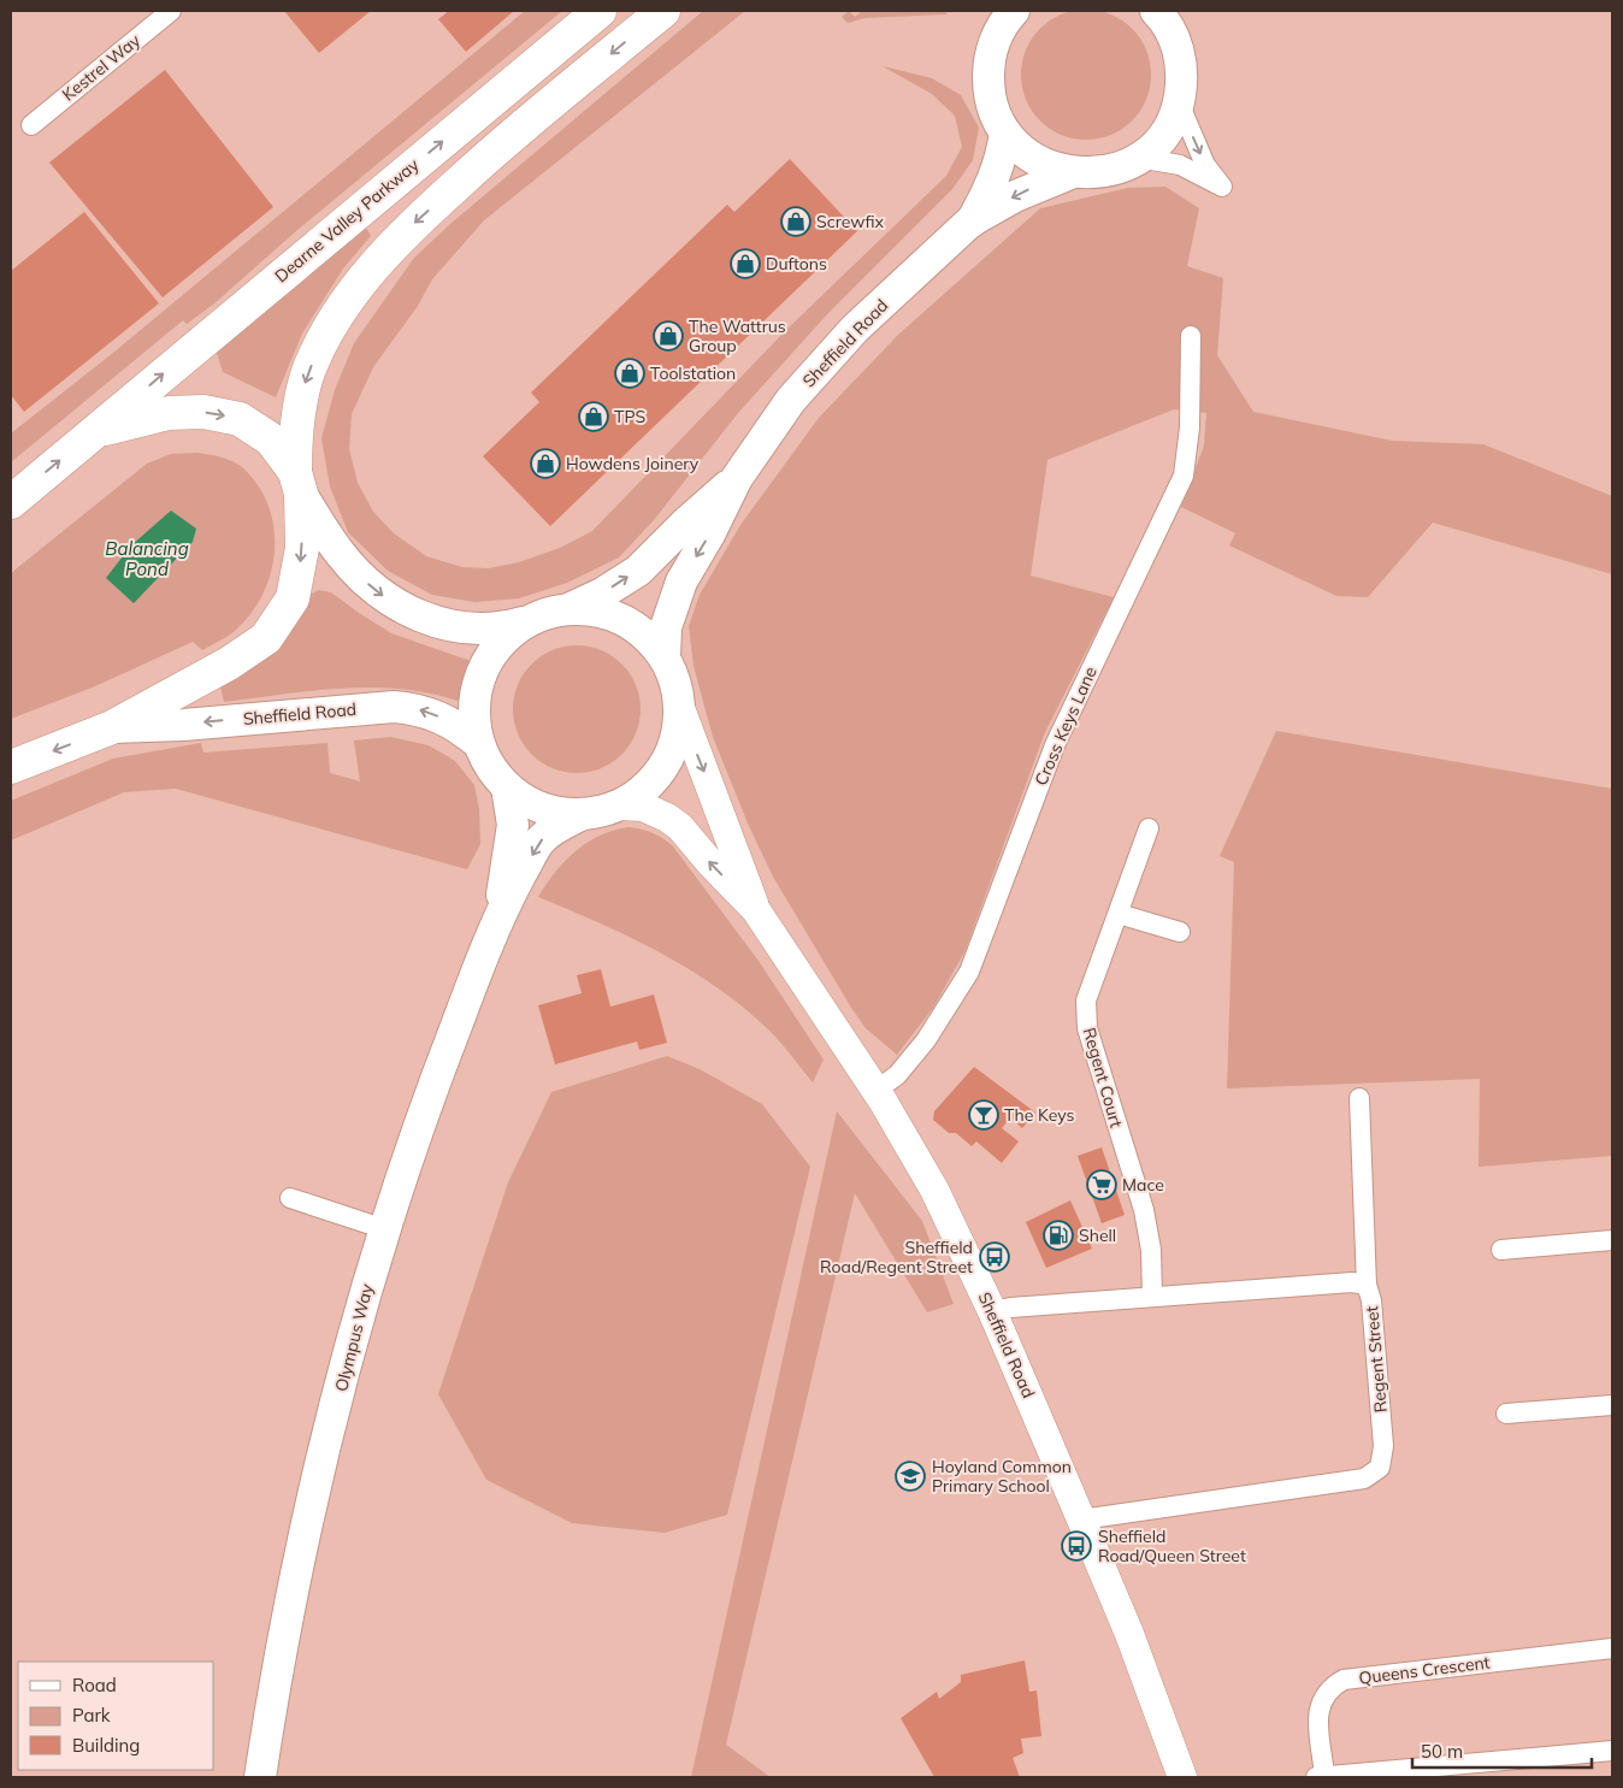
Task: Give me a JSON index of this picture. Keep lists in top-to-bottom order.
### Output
{
  "streets": {
    "highway": ["Dearne Valley Parkway"],
    "main road": ["Sheffield Road", "Olympus Way"],
    "street": [
      "Kestrel Way",
      "Cross Keys Lane",
      "Regent Court",
      "Regent Street",
      "Queens Crescent"
    ]
  },
  "crossings": [
    ["Sheffield Road", "Cross Keys Lane"],
    ["Sheffield Road", "Olympus Way"],
    ["Sheffield Road", "Regent Street"],
    ["Regent Court", "Regent Street"]
  ],
  "water": ["Balancing Pond"],
  "places": {
    "shop": [
      "Screwfix",
      "Duftons",
      "The Wattrus Group",
      "Toolstation",
      "TPS",
      "Howdens Joinery"
    ],
    "bar": ["The Keys"],
    "supermarket": ["Mace"],
    "fuel station": ["Shell"],
    "bus stop": ["Sheffield Road/Regent Street", "Sheffield Road/Queen Street"],
    "school or university": ["Hoyland Common Primary School"]
  },
  "legend": ["Road", "Park", "Building"],
  "scale_bar": "50 m"
}
